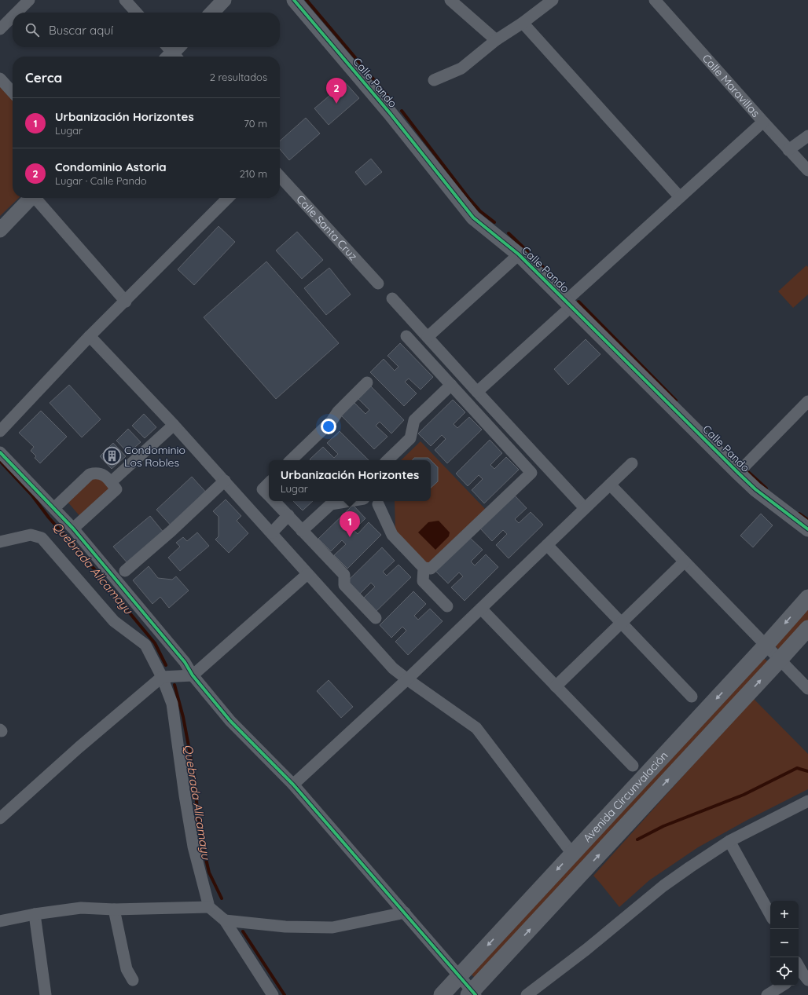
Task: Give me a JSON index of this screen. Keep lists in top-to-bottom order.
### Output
{
  "streets": {
    "main road": ["Avenida Circunvalación"],
    "street": ["Calle Pando", "Calle Maravillas", "Calle Santa Cruz"]
  },
  "water": ["Quebrada Allcamayu"],
  "places": {
    "building": ["Condominio Los Robles"]
  },
  "page": {
    "search": "Buscar aquí",
    "heading": ["Cerca", "2 resultados"],
    "pins": ["2", "1"],
    "list": [
      {
        "mark": "1",
        "name": "Urbanización Horizontes",
        "note": "Lugar",
        "value": "70 m"
      },
      {
        "mark": "2",
        "name": "Condominio Astoria",
        "note": "Lugar · Calle Pando",
        "value": "210 m"
      }
    ],
    "popup": ["Urbanización Horizontes", "Lugar"],
    "map_buttons": ["+", "−"]
  }
}
